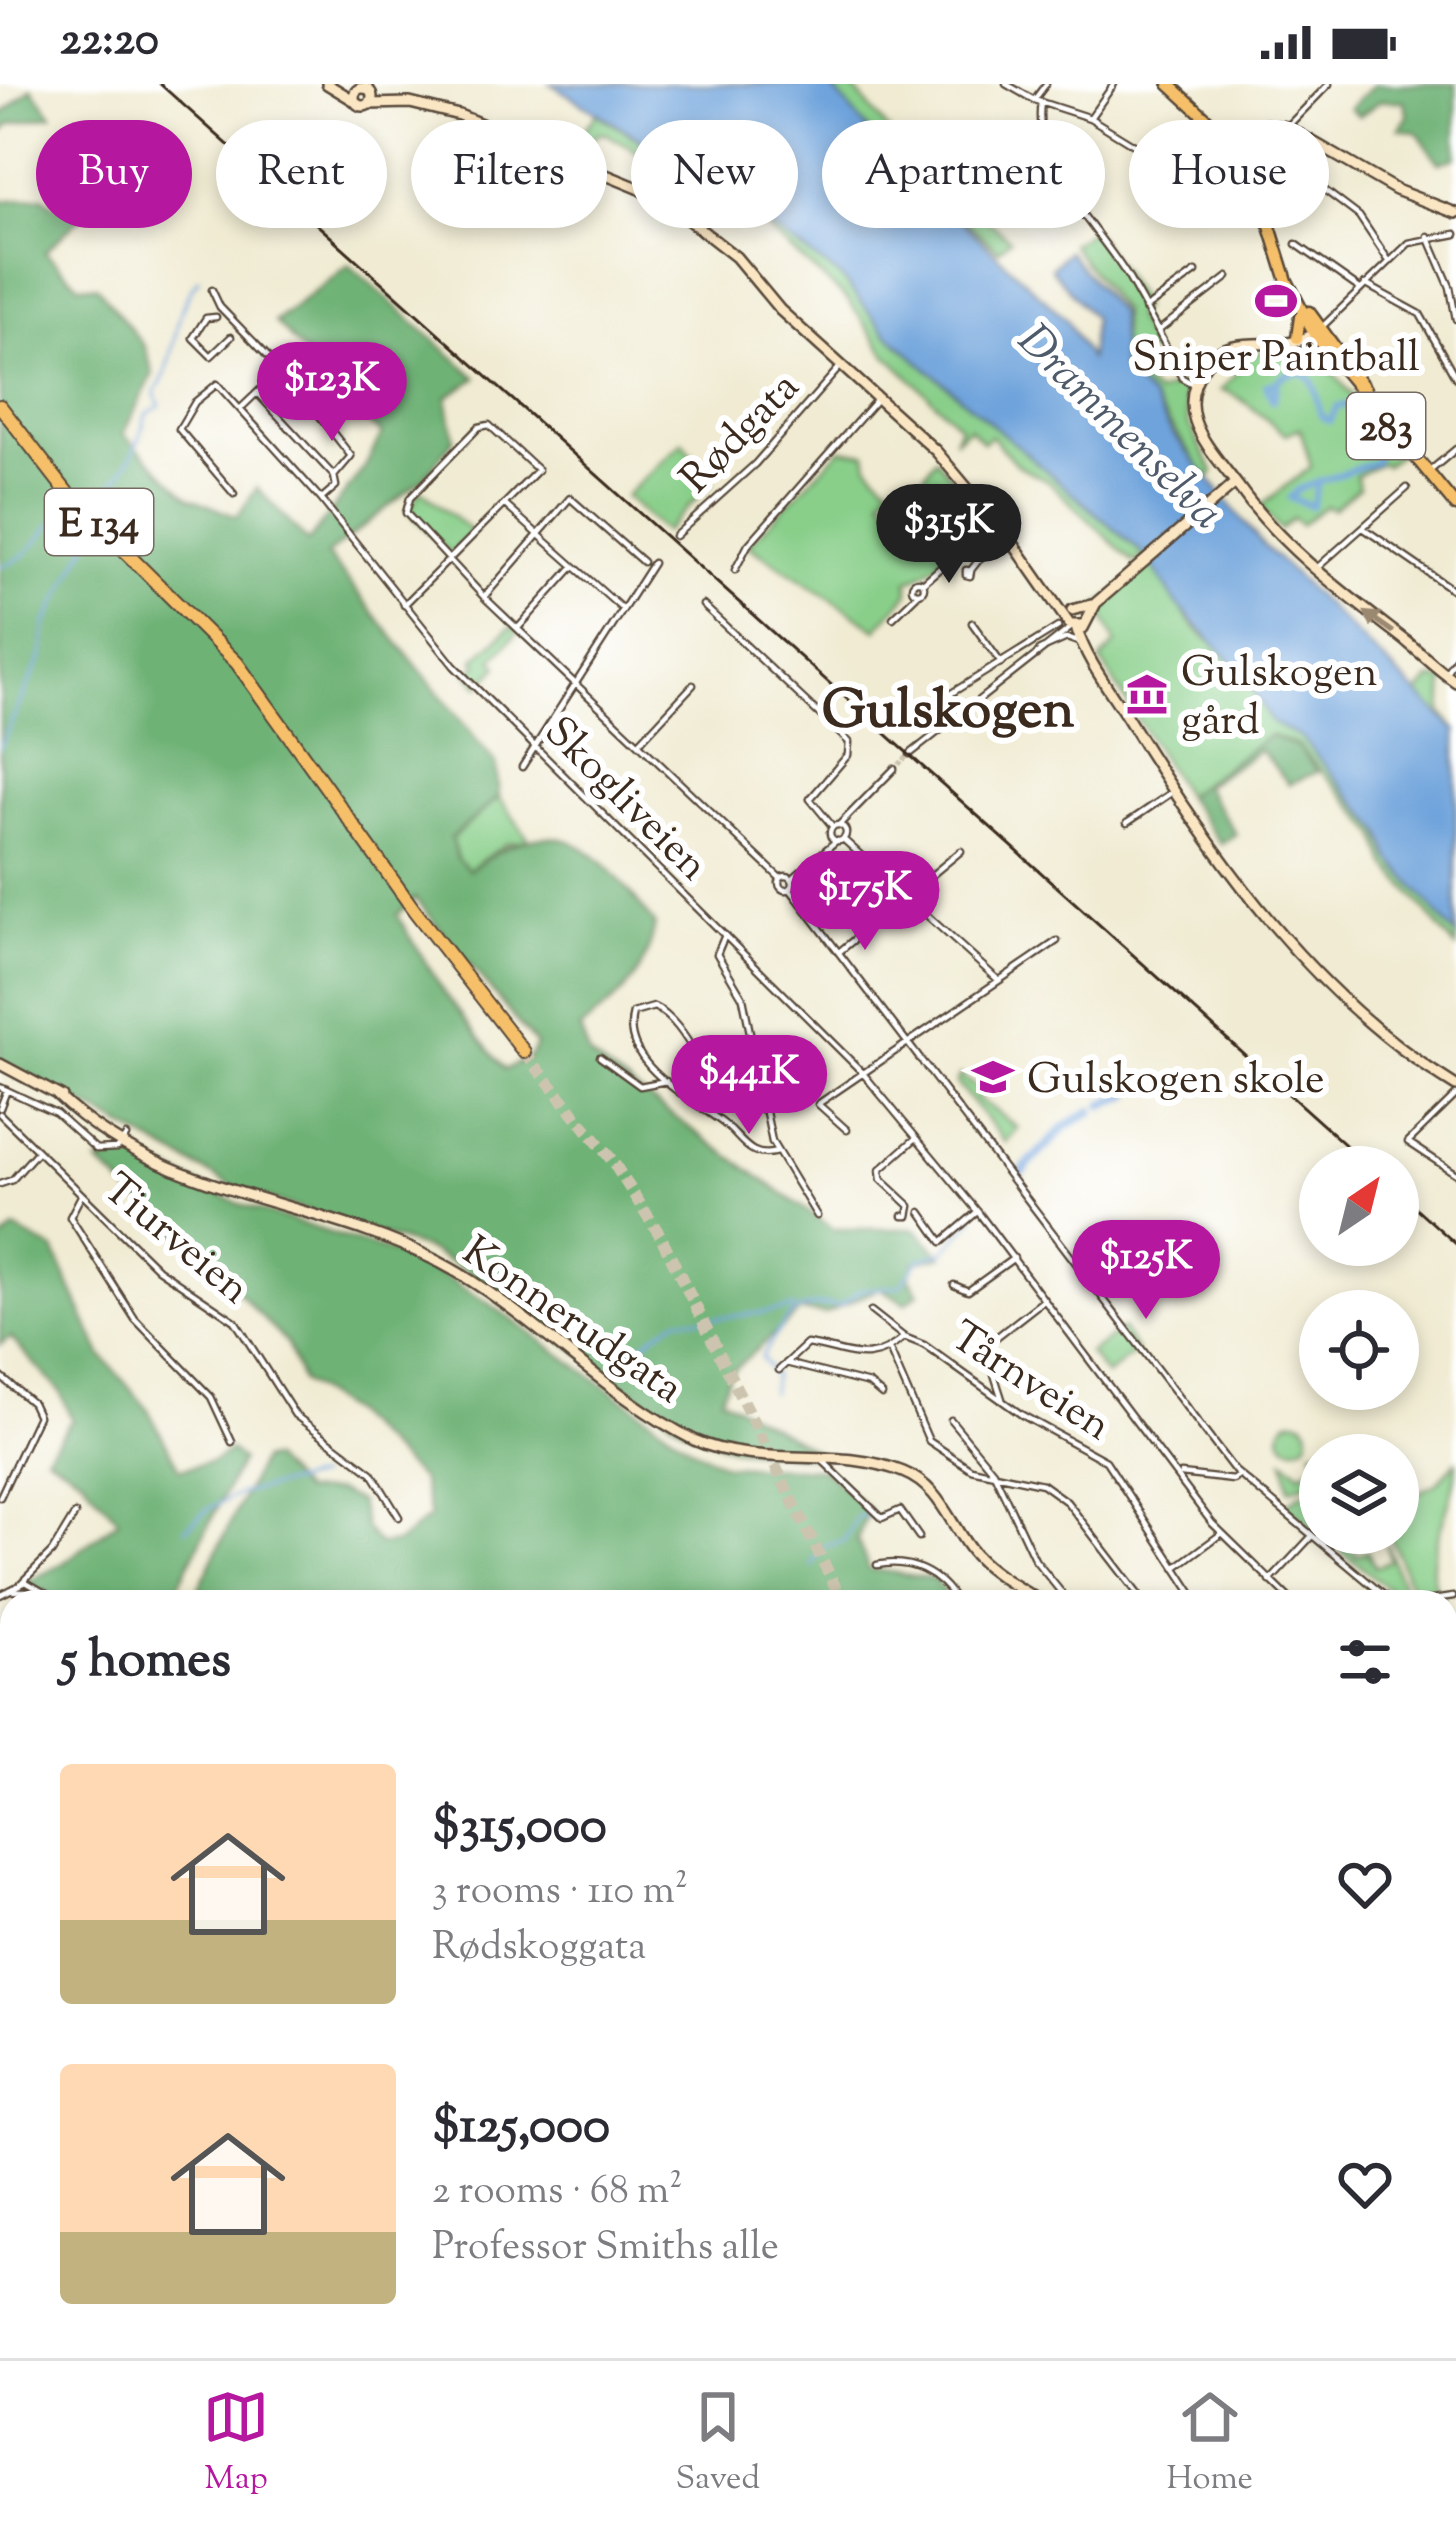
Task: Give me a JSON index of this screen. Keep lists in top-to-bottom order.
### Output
{
  "streets": {
    "highway": ["E 134"],
    "main road": ["283", "Konnerudgata"],
    "street": [
      "Rødgata",
      "Skogliveien",
      "Tiurveien",
      "Tårnveien"
    ]
  },
  "districts": ["Gulskogen"],
  "water": ["Drammenselva"],
  "places": {
    "sports": ["Sniper Paintball"],
    "museum": ["Gulskogen gård"],
    "school or university": ["Gulskogen skole"]
  },
  "north": "top right",
  "page": {
    "status": "22:20",
    "chip": [
      "Buy",
      "Rent",
      "Filters",
      "New",
      "Apartment",
      "House"
    ],
    "price": [
      "$123K",
      "$315K",
      "$175K",
      "$441K",
      "$125K"
    ],
    "heading": "5 homes",
    "list": [
      {
        "name": "$315,000",
        "note": "3 rooms · 110 m² · Rødskoggata"
      },
      {
        "name": "$125,000",
        "note": "2 rooms · 68 m² · Professor Smiths alle"
      }
    ],
    "tabs": ["Map", "Saved", "Home"]
  }
}
